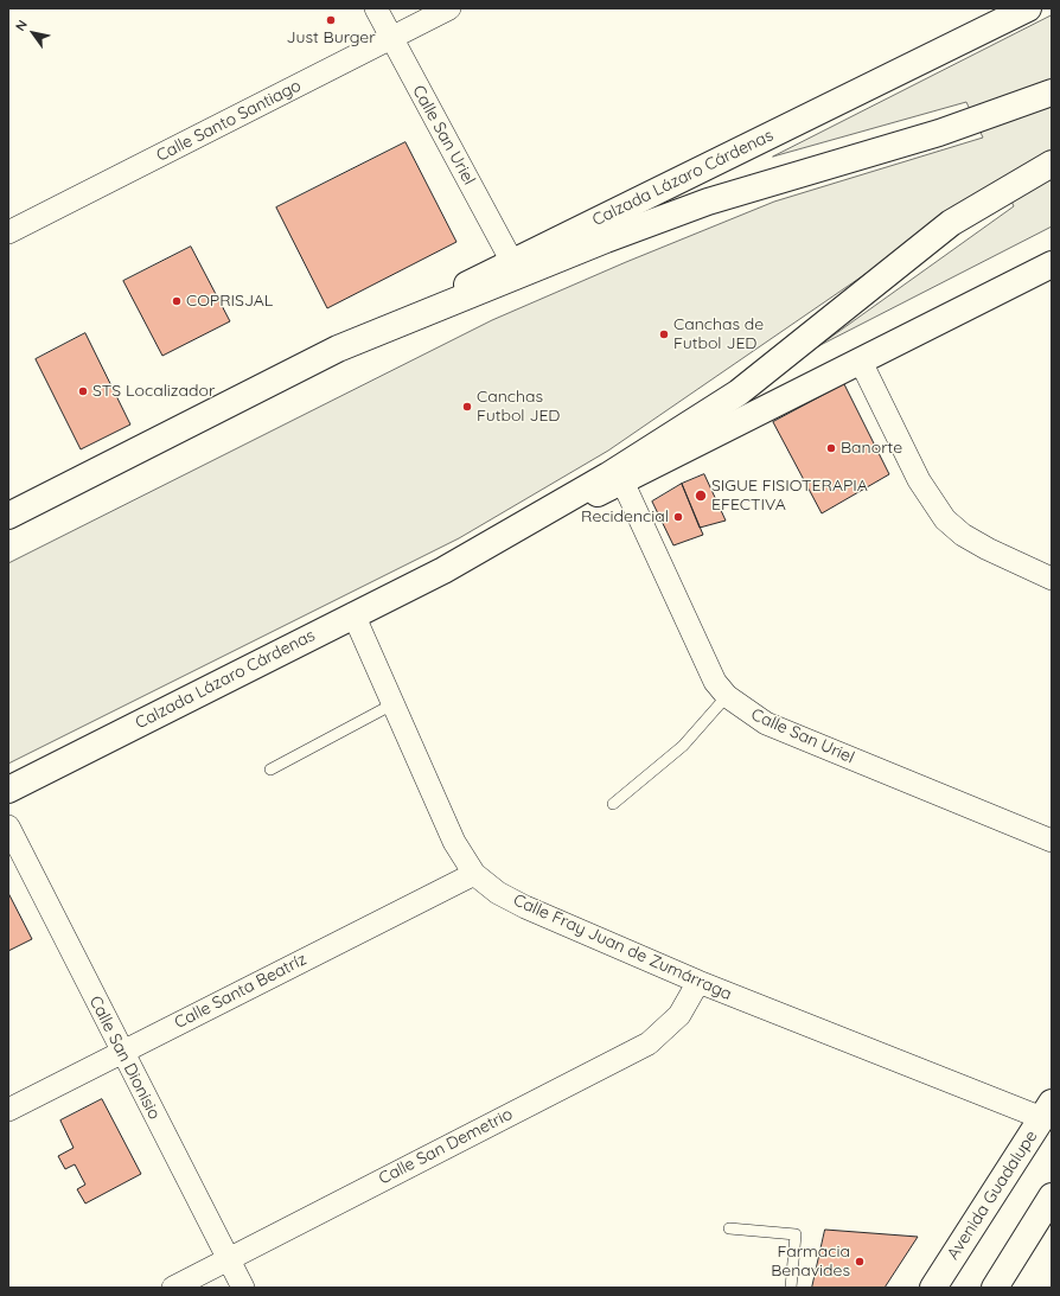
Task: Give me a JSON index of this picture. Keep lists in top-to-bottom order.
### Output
{
  "streets": {
    "main road": ["Calzada Lázaro Cárdenas", "Avenida Guadalupe"],
    "street": [
      "Calle Santo Santiago",
      "Calle San Uriel",
      "Calle Fray Juan de Zumárraga",
      "Calle Santa Beatríz",
      "Calle San Dionisio",
      "Calle San Demetrio"
    ]
  },
  "crossings": [
    ["Calle Santo Santiago", "Calle San Uriel"],
    ["Calle San Uriel", "Calzada Lázaro Cárdenas"],
    ["Calzada Lázaro Cárdenas", "Calle Fray Juan de Zumárraga"],
    ["Calle Fray Juan de Zumárraga", "Calle Santa Beatríz"],
    ["Calle Fray Juan de Zumárraga", "Calle San Demetrio"],
    ["Calle Fray Juan de Zumárraga", "Avenida Guadalupe"],
    ["Calle Santa Beatríz", "Calle San Dionisio"],
    ["Calle San Dionisio", "Calle San Demetrio"]
  ],
  "places": [
    "Just Burger",
    "COPRISJAL",
    "Canchas de Futbol JED",
    "STS Localizador",
    "Canchas Futbol JED",
    "Banorte",
    "SIGUE FISIOTERAPIA EFECTIVA",
    "Recidencial",
    "Farmacia Benavides"
  ],
  "north": "top left"
}
